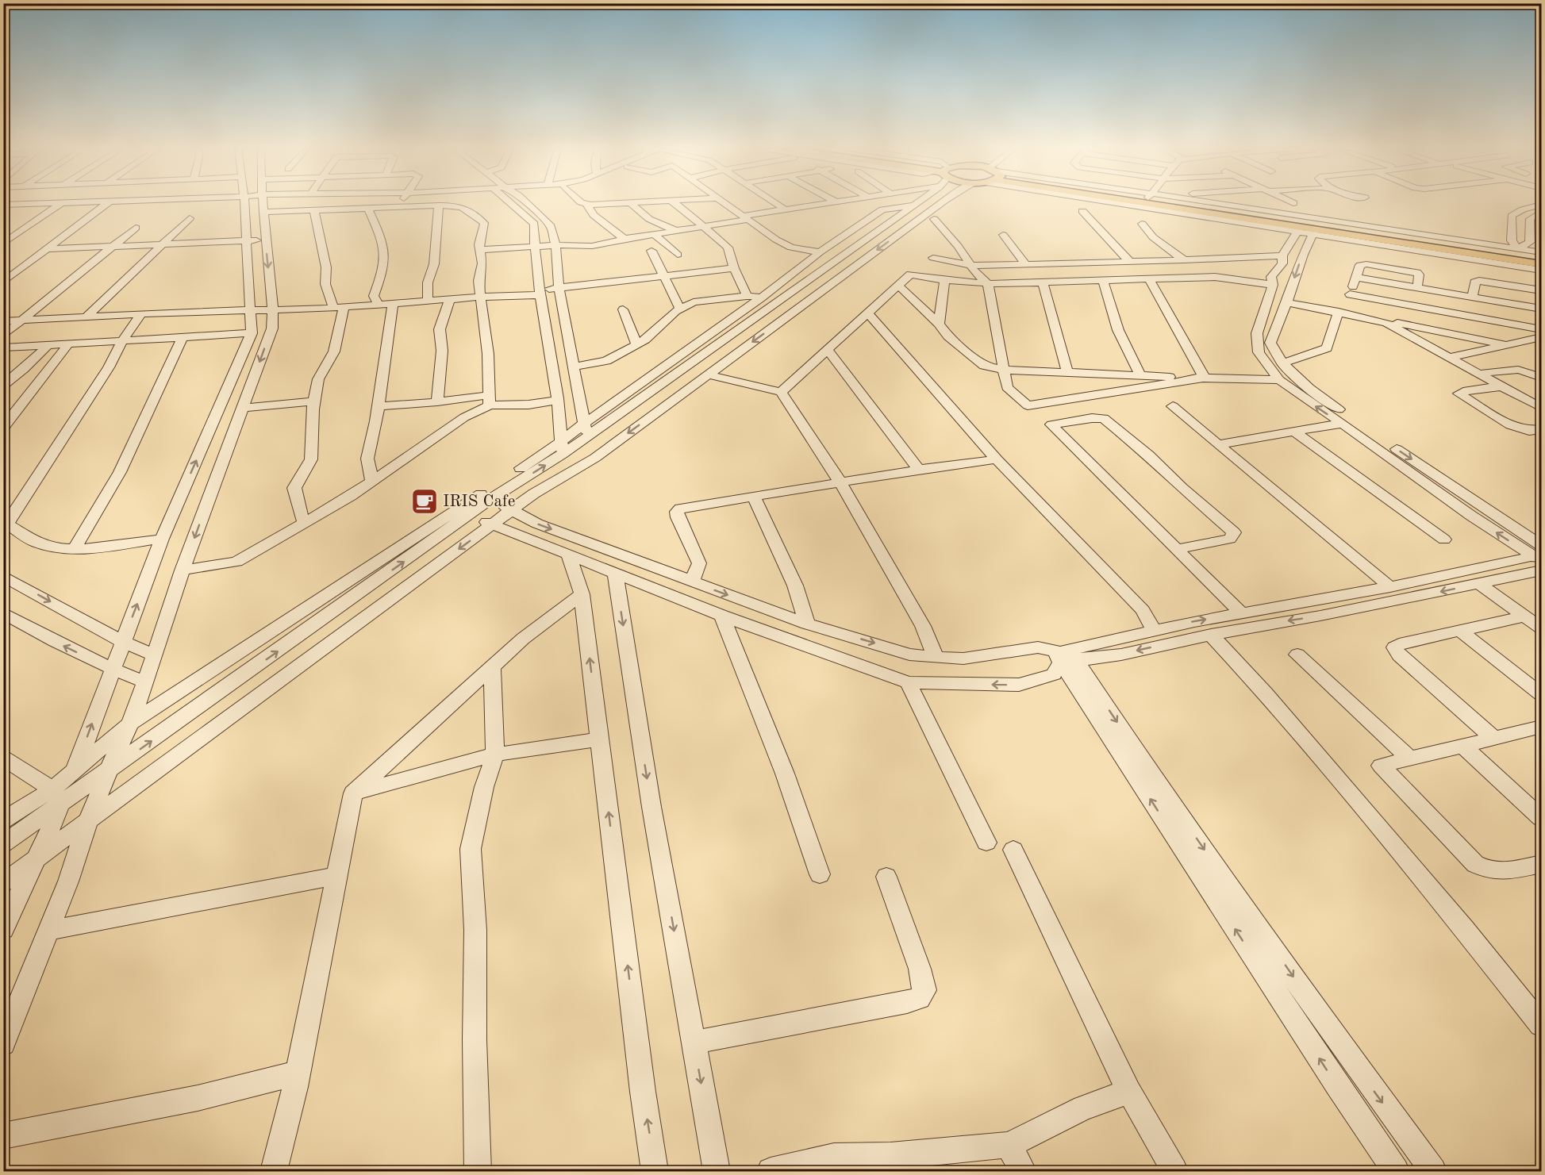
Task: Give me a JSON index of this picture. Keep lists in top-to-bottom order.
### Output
{
  "places": {
    "cafe": ["IRIS Cafe"]
  }
}
